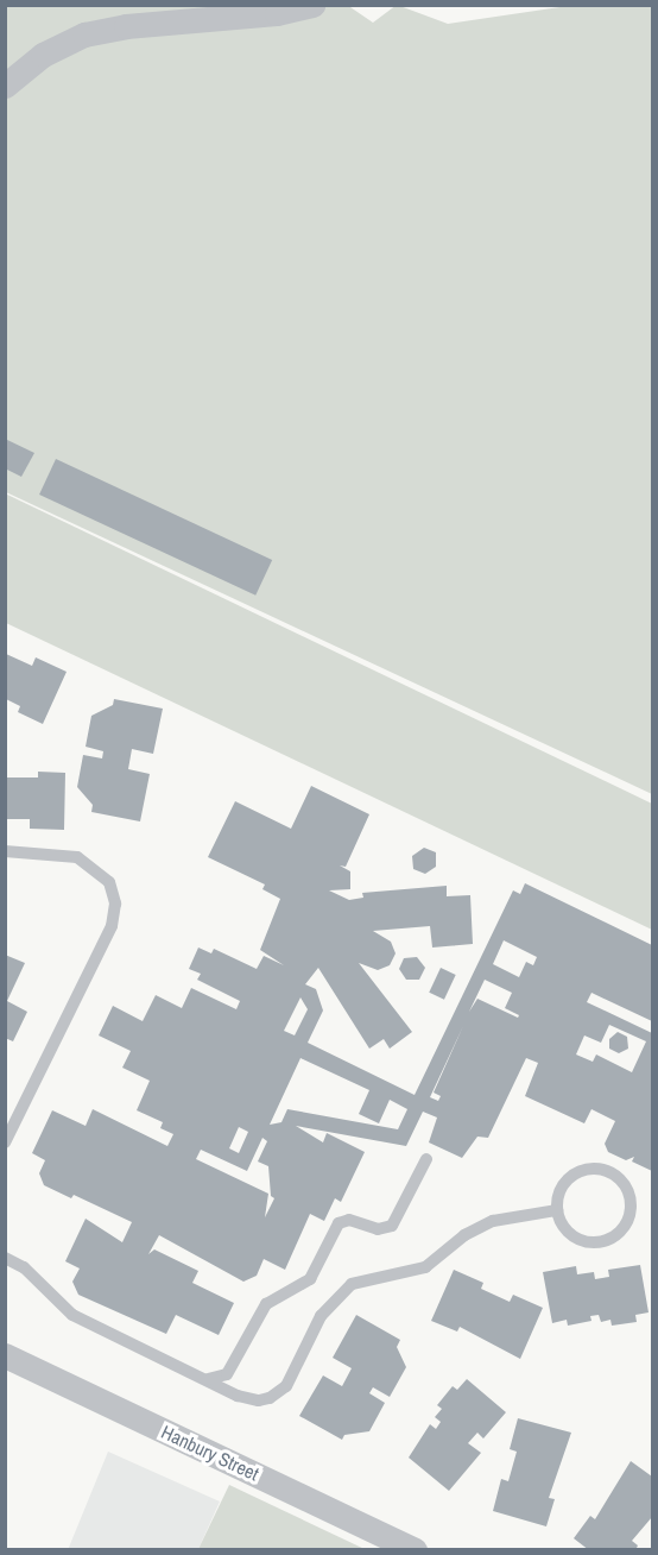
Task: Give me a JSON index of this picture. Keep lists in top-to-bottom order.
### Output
{
  "streets": {
    "street": ["Hanbury Street"]
  }
}
